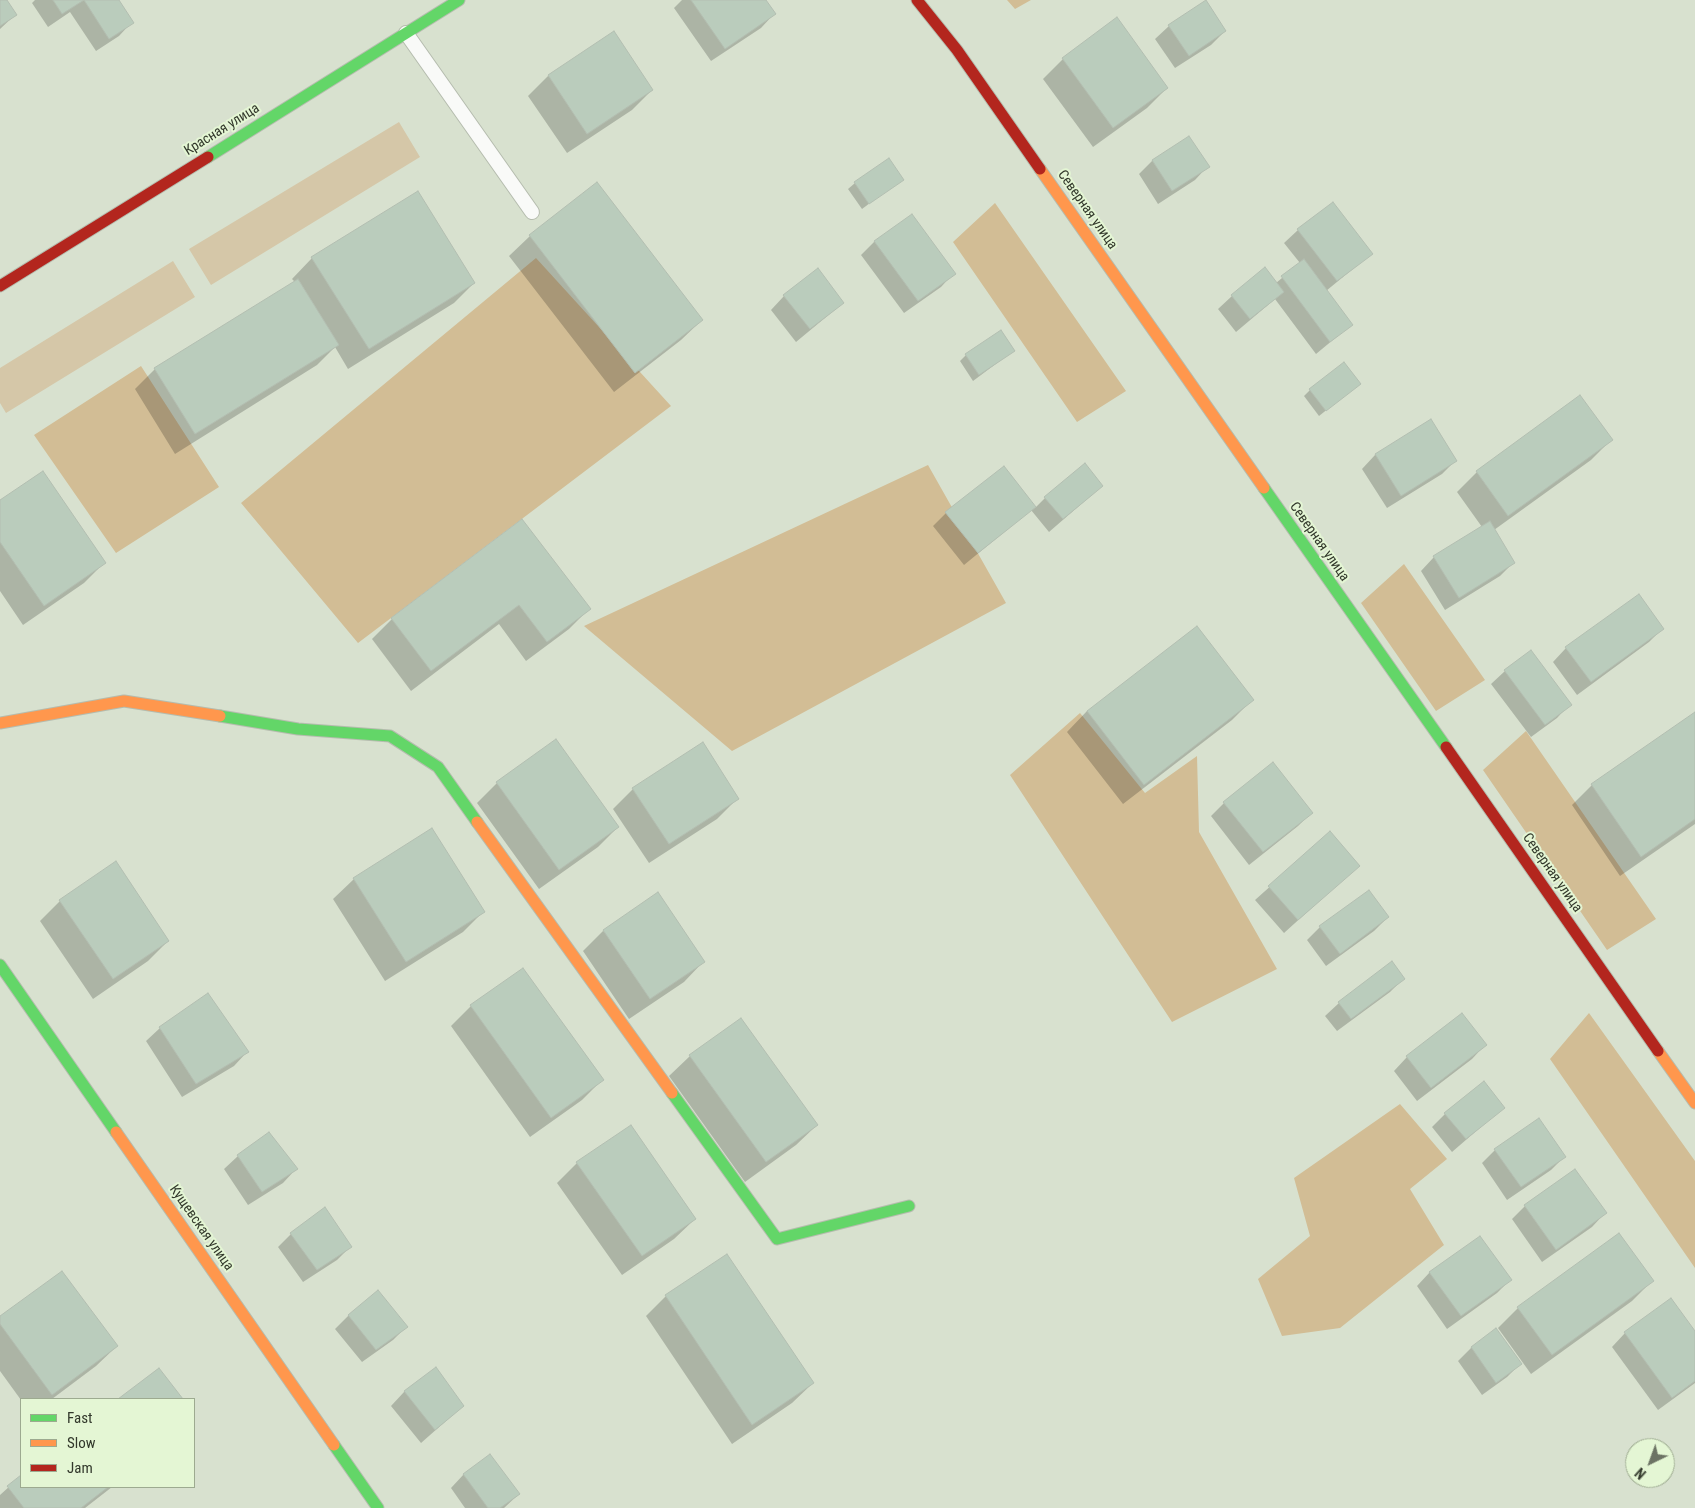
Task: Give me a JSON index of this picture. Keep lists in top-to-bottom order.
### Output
{
  "streets": {
    "street": ["Красная улица", "Северная улица", "Кущевская улица"]
  },
  "legend": ["Fast", "Slow", "Jam"],
  "north": "bottom left"
}
